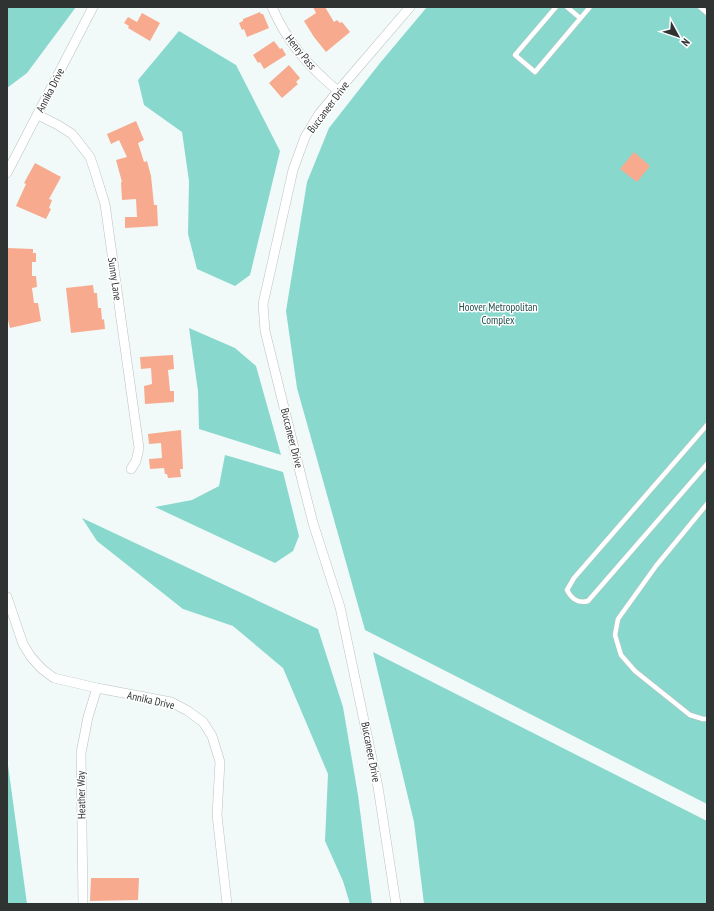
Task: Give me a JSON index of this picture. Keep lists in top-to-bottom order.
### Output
{
  "streets": {
    "street": [
      "Henry Pass",
      "Annika Drive",
      "Buccaneer Drive",
      "Sunny Lane",
      "Heather Way"
    ]
  },
  "crossings": [
    ["Henry Pass", "Buccaneer Drive"],
    ["Annika Drive", "Sunny Lane"],
    ["Annika Drive", "Heather Way"]
  ],
  "parks": ["Hoover Metropolitan Complex"],
  "north": "bottom right"
}
